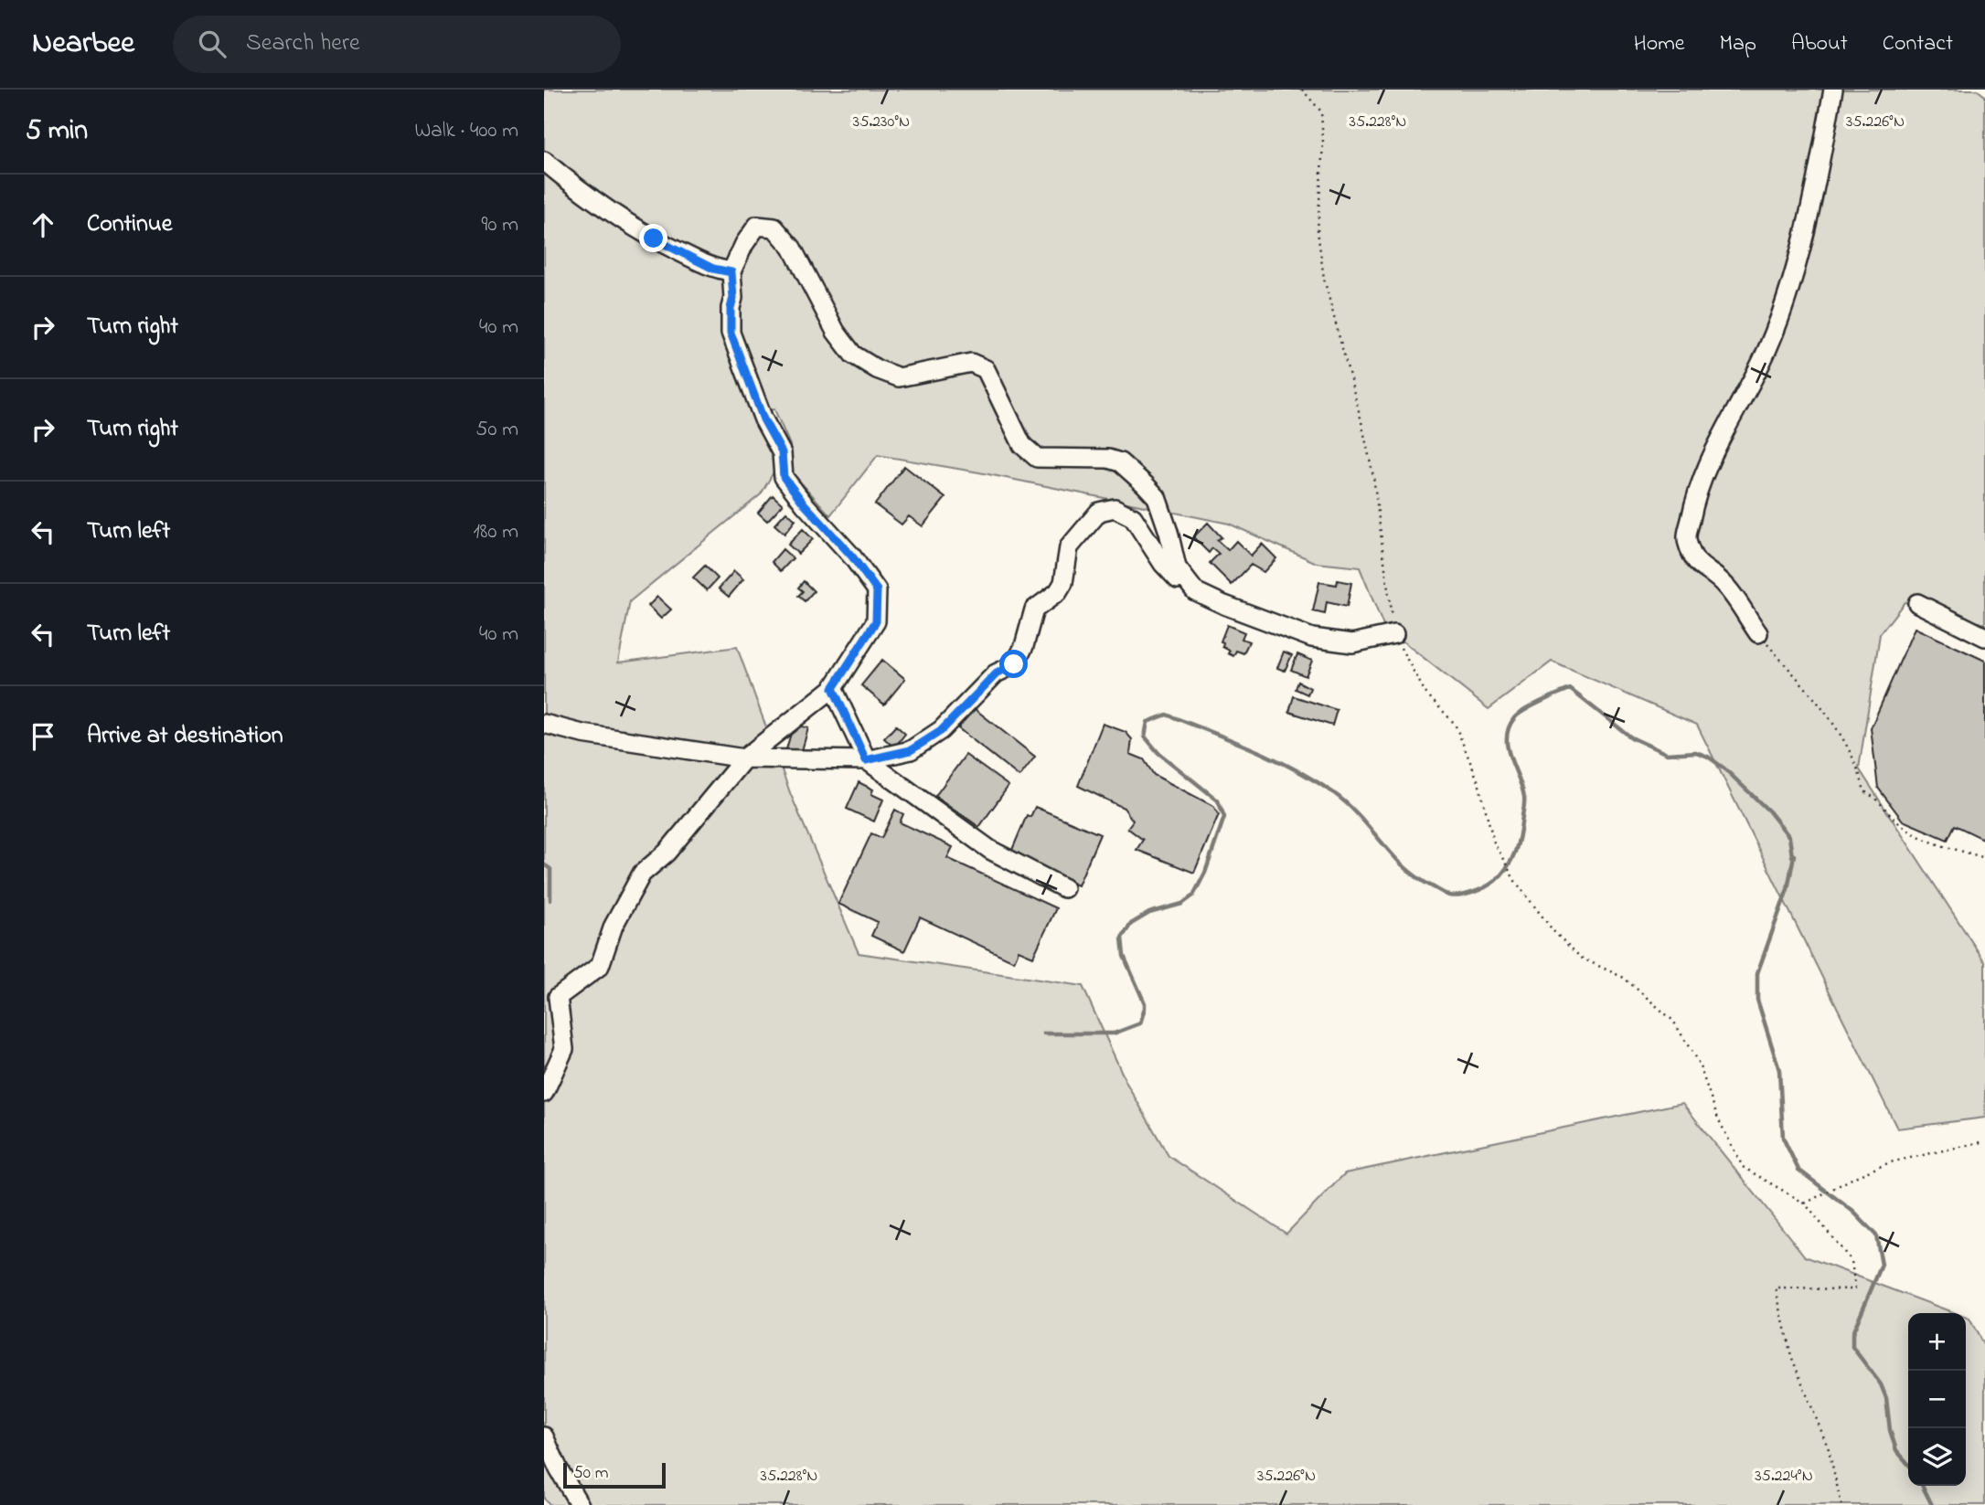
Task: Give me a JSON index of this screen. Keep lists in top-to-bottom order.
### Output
{
  "scale_bar": "50 m",
  "page": {
    "header": "Nearbee",
    "search": "Search here",
    "nav": [
      "Home",
      "Map",
      "About",
      "Contact"
    ],
    "heading": ["5 min", "Walk · 400 m"],
    "list": [
      ["Continue", "90 m"],
      ["Turn right", "40 m"],
      ["Turn right", "50 m"],
      ["Turn left", "180 m"],
      ["Turn left", "40 m"],
      "Arrive at destination"
    ],
    "map_buttons": ["+", "−"],
    "scale": "50 m"
  },
  "coordinates": [
    "35.228°N",
    "35.226°N",
    "35.230°N",
    "35.224°N"
  ]
}
